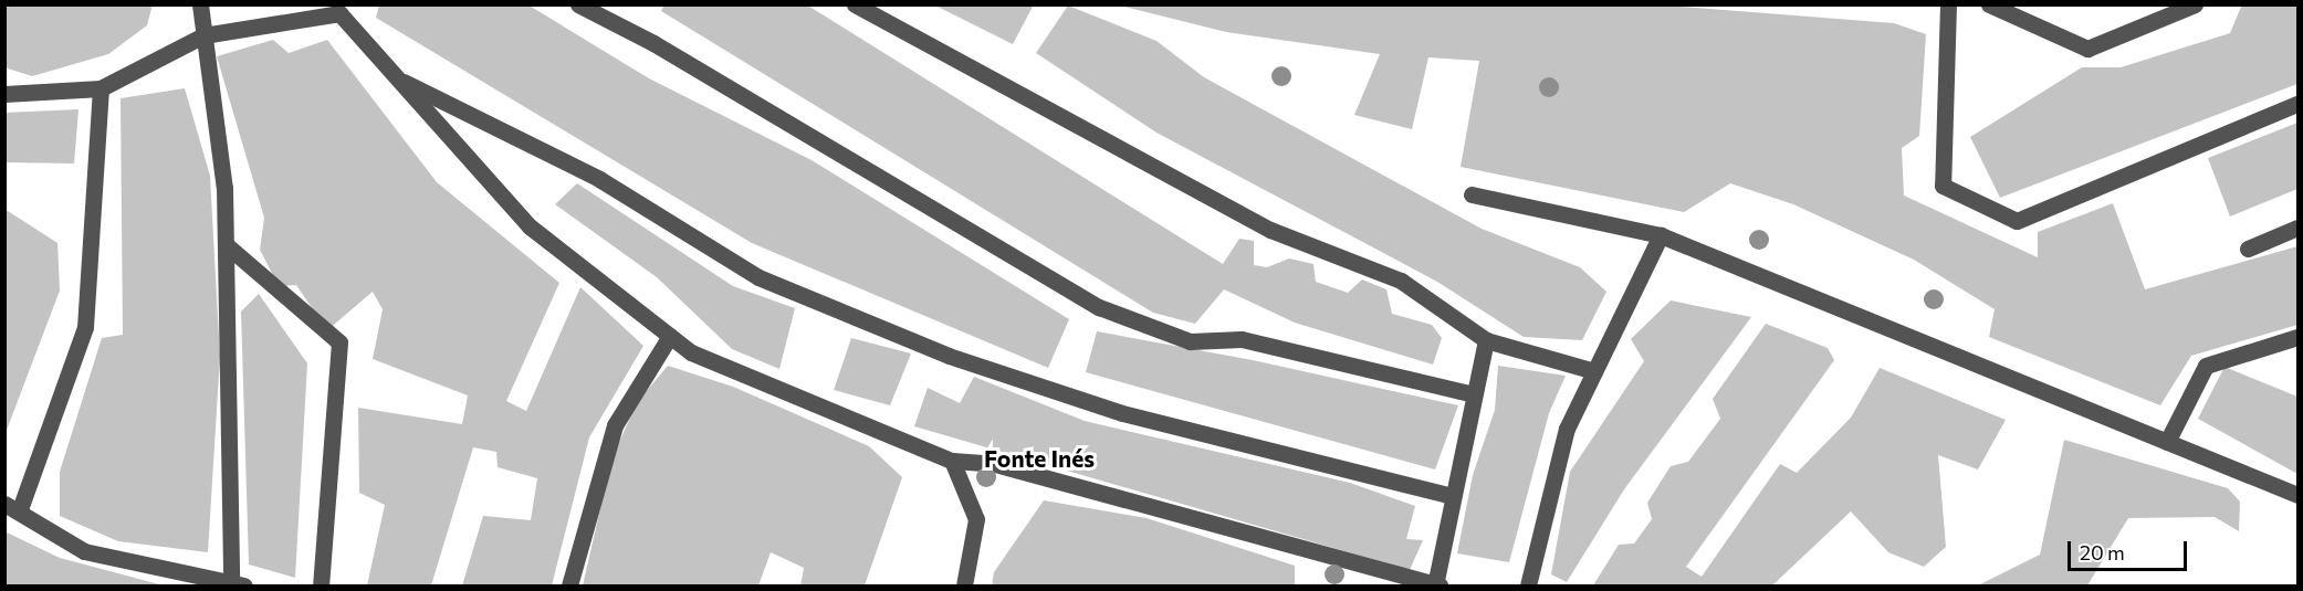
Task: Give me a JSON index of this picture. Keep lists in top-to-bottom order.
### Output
{
  "districts": ["Fonte Inés"],
  "scale_bar": "20 m"
}
